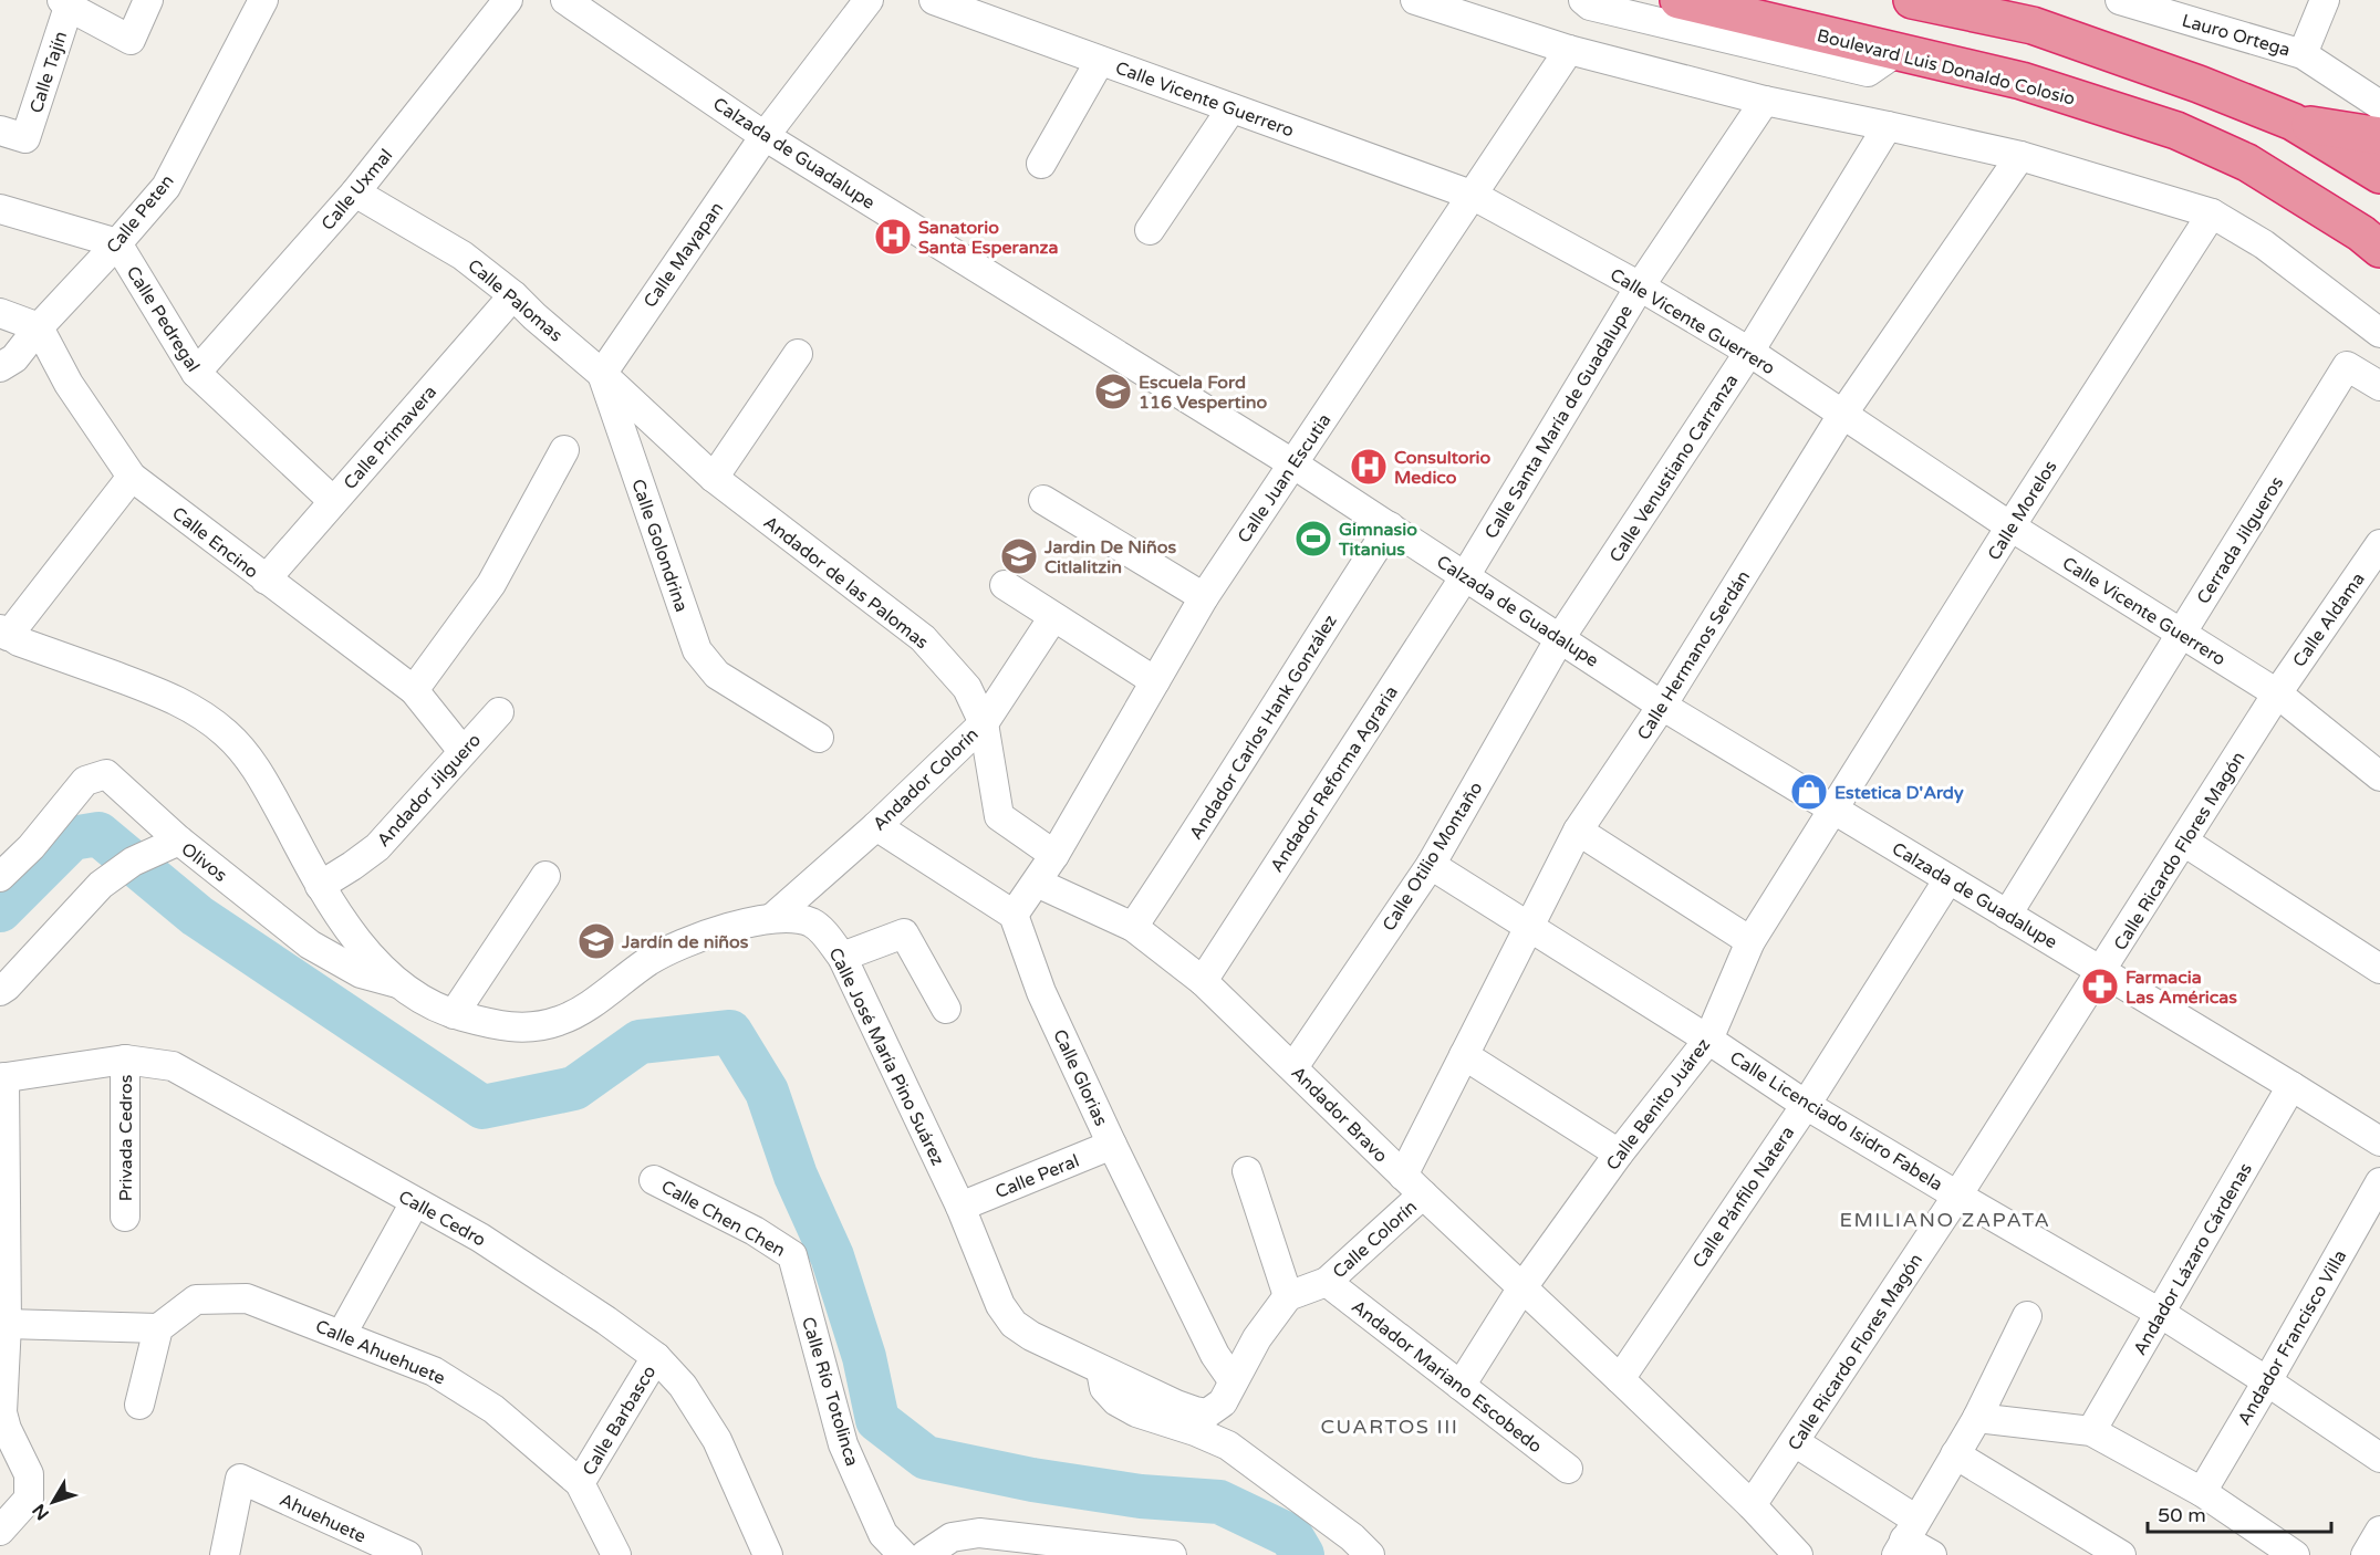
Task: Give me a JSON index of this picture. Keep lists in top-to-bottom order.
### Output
{
  "streets": {
    "highway": ["Boulevard Luis Donaldo Colosio"],
    "street": [
      "Lauro Ortega",
      "Calle Tajín",
      "Calle Vicente Guerrero",
      "Calzada de Guadalupe",
      "Calle Uxmal",
      "Calle Peten",
      "Calle Mayapan",
      "Calle Palomas",
      "Calle Pedregal",
      "Calle Santa María de Guadalupe",
      "Calle Primavera",
      "Calle Venustiano Carranza",
      "Calle Juan Escutia",
      "Calle Morelos",
      "Cerrada Jilgueros",
      "Calle Encino",
      "Calle Golondrina",
      "Andador de las Palomas",
      "Calle Aldama",
      "Calle Hermanos Serdán",
      "Andador Carlos Hank González",
      "Andador Colorín",
      "Andador Reforma Agraria",
      "Andador Jilguero",
      "Calle Ricardo Flores Magón",
      "Calle Otilio Montaño",
      "Olivos",
      "Calle José María Pino Suárez",
      "Calle Glorias",
      "Calle Benito Juárez",
      "Andador Bravo",
      "Calle Licenciado Isidro Fabela",
      "Privada Cedros",
      "Calle Peral",
      "Calle Pánfilo Natera",
      "Calle Cedro",
      "Calle Chen Chen",
      "Calle Colorín",
      "Andador Lázaro Cárdenas",
      "Andador Francisco Villa",
      "Calle Ahuehuete",
      "Andador Mariano Escobedo",
      "Calle Río Totolinca",
      "Calle Barbasco",
      "Ahuehuete"
    ]
  },
  "crossings": [
    ["Calle Vicente Guerrero", "Calle Santa María de Guadalupe"],
    ["Calle Vicente Guerrero", "Calle Venustiano Carranza"],
    ["Calle Vicente Guerrero", "Calle Juan Escutia"],
    ["Calle Vicente Guerrero", "Calle Morelos"],
    ["Calle Vicente Guerrero", "Cerrada Jilgueros"],
    ["Calle Vicente Guerrero", "Calle Aldama"],
    ["Calle Vicente Guerrero", "Calle Hermanos Serdán"],
    ["Calle Vicente Guerrero", "Calle Ricardo Flores Magón"],
    ["Calzada de Guadalupe", "Calle Mayapan"],
    ["Calzada de Guadalupe", "Calle Santa María de Guadalupe"],
    ["Calzada de Guadalupe", "Calle Venustiano Carranza"],
    ["Calzada de Guadalupe", "Calle Juan Escutia"],
    ["Calzada de Guadalupe", "Calle Morelos"],
    ["Calzada de Guadalupe", "Cerrada Jilgueros"],
    ["Calzada de Guadalupe", "Calle Hermanos Serdán"],
    ["Calzada de Guadalupe", "Andador Carlos Hank González"],
    ["Calzada de Guadalupe", "Andador Reforma Agraria"],
    ["Calzada de Guadalupe", "Calle Ricardo Flores Magón"],
    ["Calzada de Guadalupe", "Calle Otilio Montaño"],
    ["Calzada de Guadalupe", "Calle Benito Juárez"],
    ["Calzada de Guadalupe", "Calle Pánfilo Natera"],
    ["Calzada de Guadalupe", "Andador Lázaro Cárdenas"],
    ["Calle Uxmal", "Calle Palomas"],
    ["Calle Uxmal", "Calle Pedregal"],
    ["Calle Peten", "Calle Pedregal"],
    ["Calle Peten", "Calle Encino"],
    ["Calle Mayapan", "Calle Palomas"],
    ["Calle Mayapan", "Calle Golondrina"],
    ["Calle Mayapan", "Andador de las Palomas"],
    ["Calle Palomas", "Calle Primavera"],
    ["Calle Palomas", "Calle Golondrina"],
    ["Calle Palomas", "Andador de las Palomas"],
    ["Calle Pedregal", "Calle Primavera"],
    ["Calle Santa María de Guadalupe", "Andador Reforma Agraria"],
    ["Calle Primavera", "Calle Encino"],
    ["Calle Venustiano Carranza", "Calle Otilio Montaño"],
    ["Calle Juan Escutia", "Andador de las Palomas"],
    ["Calle Juan Escutia", "Calle Glorias"],
    ["Calle Juan Escutia", "Andador Bravo"],
    ["Calle Morelos", "Calle Benito Juárez"],
    ["Calle Encino", "Andador Jilguero"],
    ["Calle Golondrina", "Andador de las Palomas"],
    ["Andador de las Palomas", "Andador Colorín"],
    ["Calle Aldama", "Calle Ricardo Flores Magón"],
    ["Calle Hermanos Serdán", "Andador Bravo"],
    ["Calle Hermanos Serdán", "Calle Licenciado Isidro Fabela"],
    ["Calle Hermanos Serdán", "Calle Colorín"],
    ["Andador Carlos Hank González", "Andador Bravo"],
    ["Andador Colorín", "Calle José María Pino Suárez"],
    ["Andador Reforma Agraria", "Andador Bravo"],
    ["Andador Jilguero", "Calle José María Pino Suárez"],
    ["Calle Ricardo Flores Magón", "Calle Licenciado Isidro Fabela"],
    ["Calle Otilio Montaño", "Andador Bravo"],
    ["Calle Otilio Montaño", "Calle Licenciado Isidro Fabela"],
    ["Olivos", "Calle José María Pino Suárez"],
    ["Calle José María Pino Suárez", "Calle Glorias"],
    ["Calle José María Pino Suárez", "Calle Peral"],
    ["Calle Glorias", "Calle Peral"],
    ["Calle Benito Juárez", "Andador Bravo"],
    ["Calle Benito Juárez", "Calle Licenciado Isidro Fabela"],
    ["Calle Benito Juárez", "Andador Mariano Escobedo"],
    ["Andador Bravo", "Calle Pánfilo Natera"],
    ["Andador Bravo", "Calle Colorín"],
    ["Calle Licenciado Isidro Fabela", "Calle Pánfilo Natera"],
    ["Calle Licenciado Isidro Fabela", "Andador Lázaro Cárdenas"],
    ["Calle Licenciado Isidro Fabela", "Andador Francisco Villa"],
    ["Privada Cedros", "Calle Cedro"],
    ["Calle Cedro", "Calle Barbasco"],
    ["Calle Chen Chen", "Calle Río Totolinca"],
    ["Calle Colorín", "Andador Mariano Escobedo"],
    ["Calle Ahuehuete", "Calle Barbasco"]
  ],
  "districts": ["EMILIANO ZAPATA", "CUARTOS III"],
  "places": {
    "hospital": ["Sanatorio Santa Esperanza", "Consultorio Medico"],
    "school or university": ["Escuela Ford 116 Vespertino", "Jardin De Niños Citlalitzin", "Jardín de niños"],
    "sports": ["Gimnasio Titanius"],
    "shop": ["Estetica D'Ardy"],
    "pharmacy": ["Farmacia Las Américas"]
  },
  "scale_bar": "50 m",
  "north": "bottom left"
}
